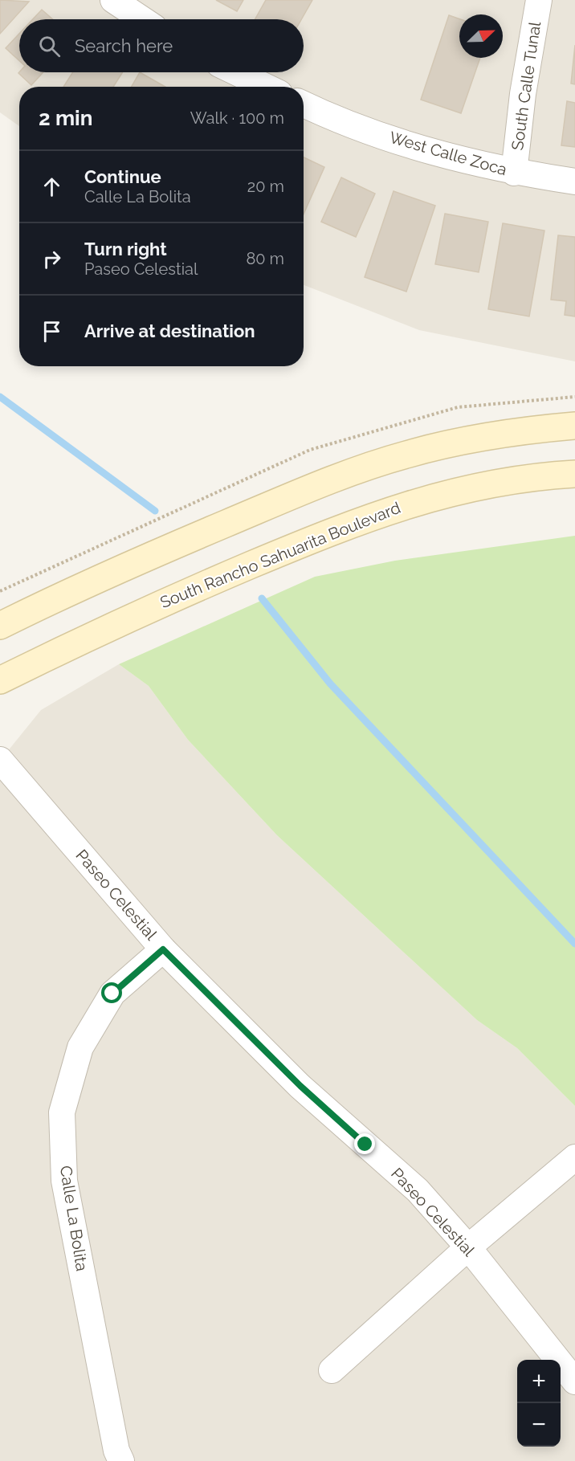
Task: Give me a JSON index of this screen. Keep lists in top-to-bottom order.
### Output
{
  "streets": {
    "street": [
      "South Calle Tunal",
      "West Calle Zoca",
      "South Rancho Sahuarita Boulevard",
      "Paseo Celestial",
      "Calle La Bolita"
    ]
  },
  "crossings": [
    ["South Calle Tunal", "West Calle Zoca"],
    ["Paseo Celestial", "Calle La Bolita"]
  ],
  "north": "top right",
  "page": {
    "search": "Search here",
    "heading": ["2 min", "Walk · 100 m"],
    "list": [
      ["Continue", "Calle La Bolita", "20 m"],
      ["Turn right", "Paseo Celestial", "80 m"],
      "Arrive at destination"
    ],
    "map_buttons": ["+", "−"]
  }
}
